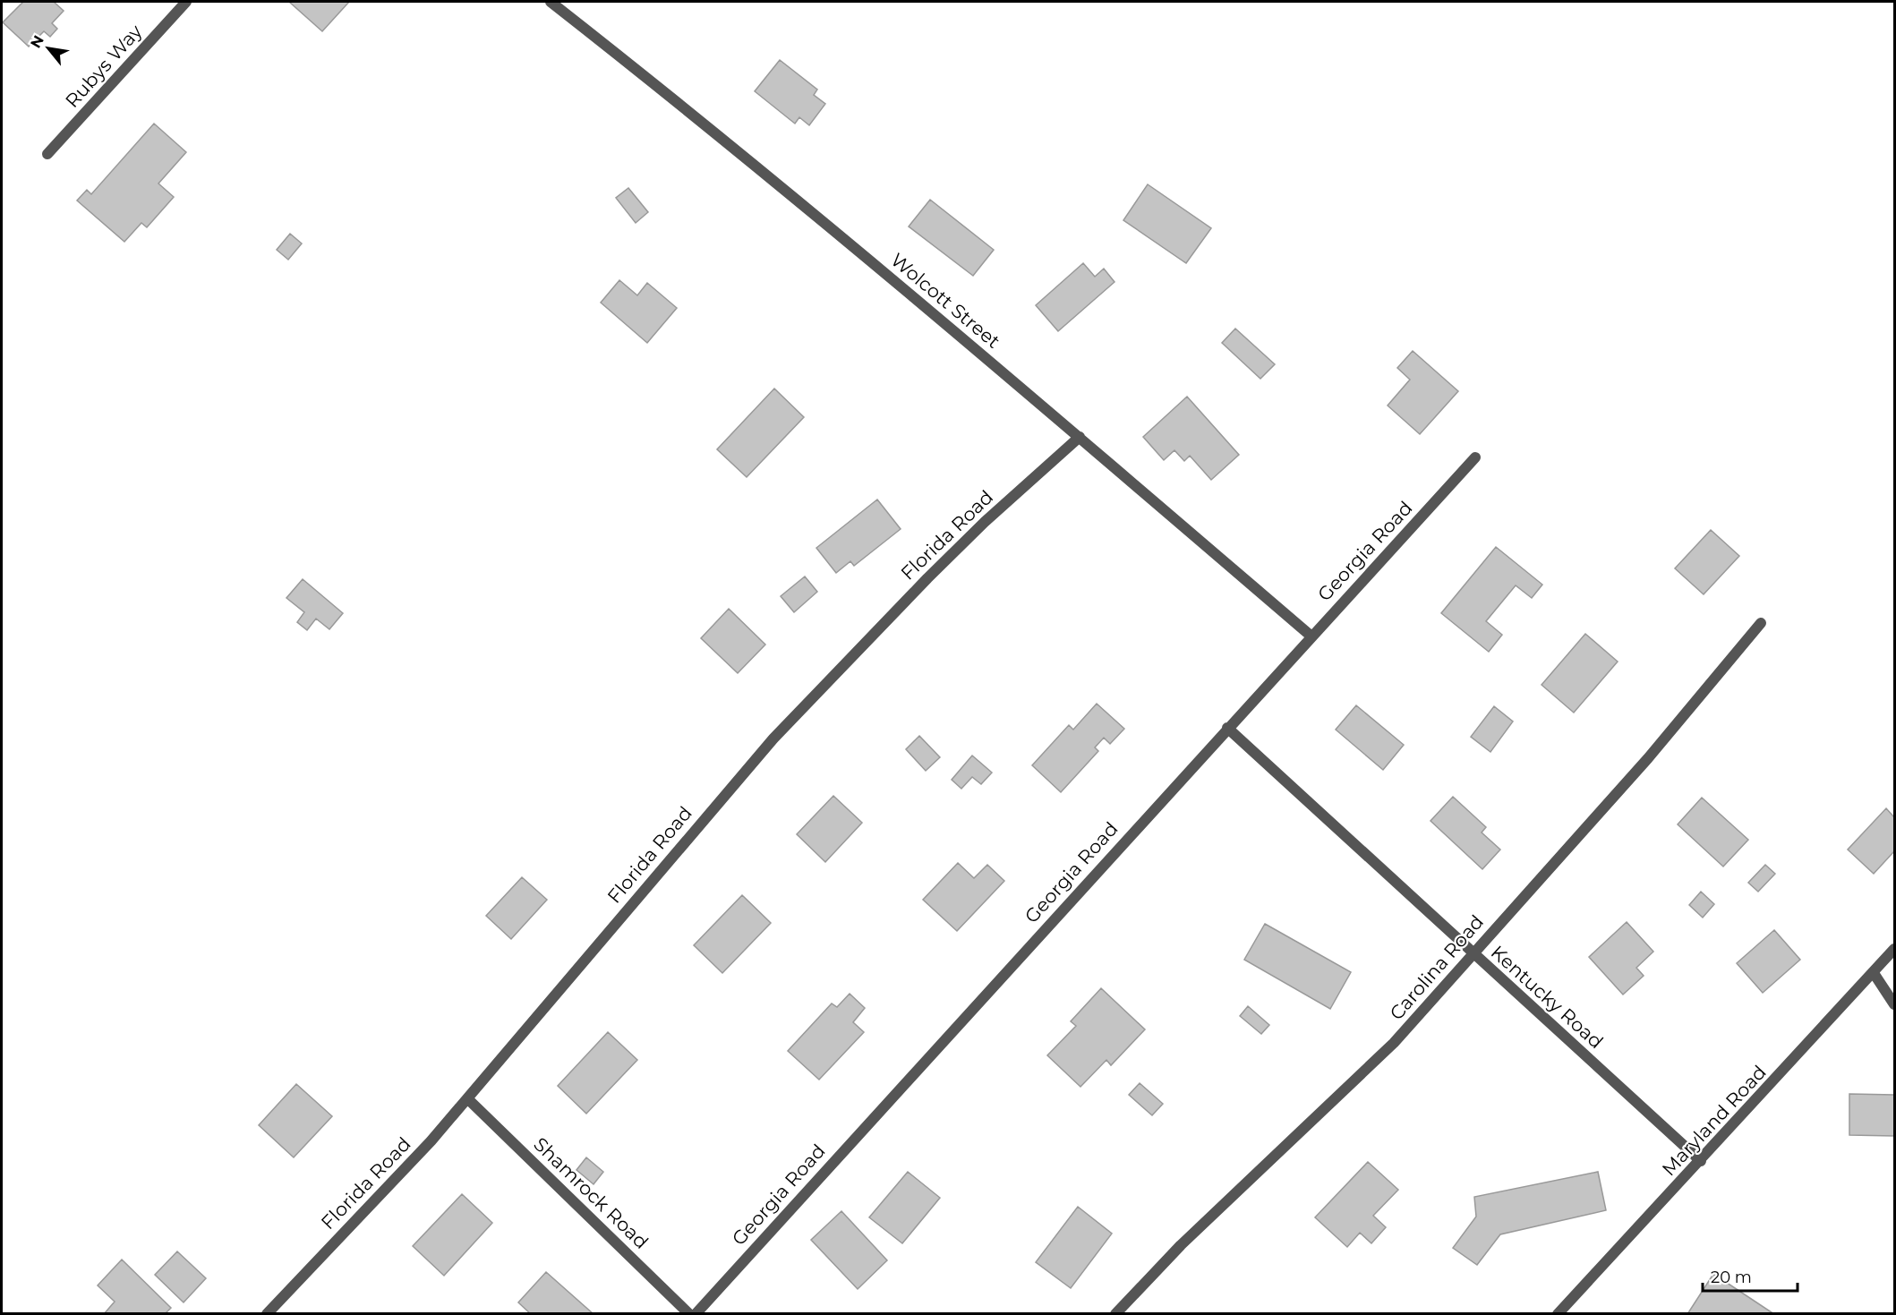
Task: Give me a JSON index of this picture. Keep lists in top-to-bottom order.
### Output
{
  "streets": {
    "street": [
      "Rubys Way",
      "Wolcott Street",
      "Florida Road",
      "Georgia Road",
      "Carolina Road",
      "Kentucky Road",
      "Maryland Road",
      "Shamrock Road"
    ]
  },
  "crossings": [
    ["Wolcott Street", "Florida Road"],
    ["Wolcott Street", "Georgia Road"],
    ["Florida Road", "Shamrock Road"],
    ["Georgia Road", "Kentucky Road"],
    ["Carolina Road", "Kentucky Road"],
    ["Kentucky Road", "Maryland Road"]
  ],
  "scale_bar": "20 m",
  "north": "top left"
}
